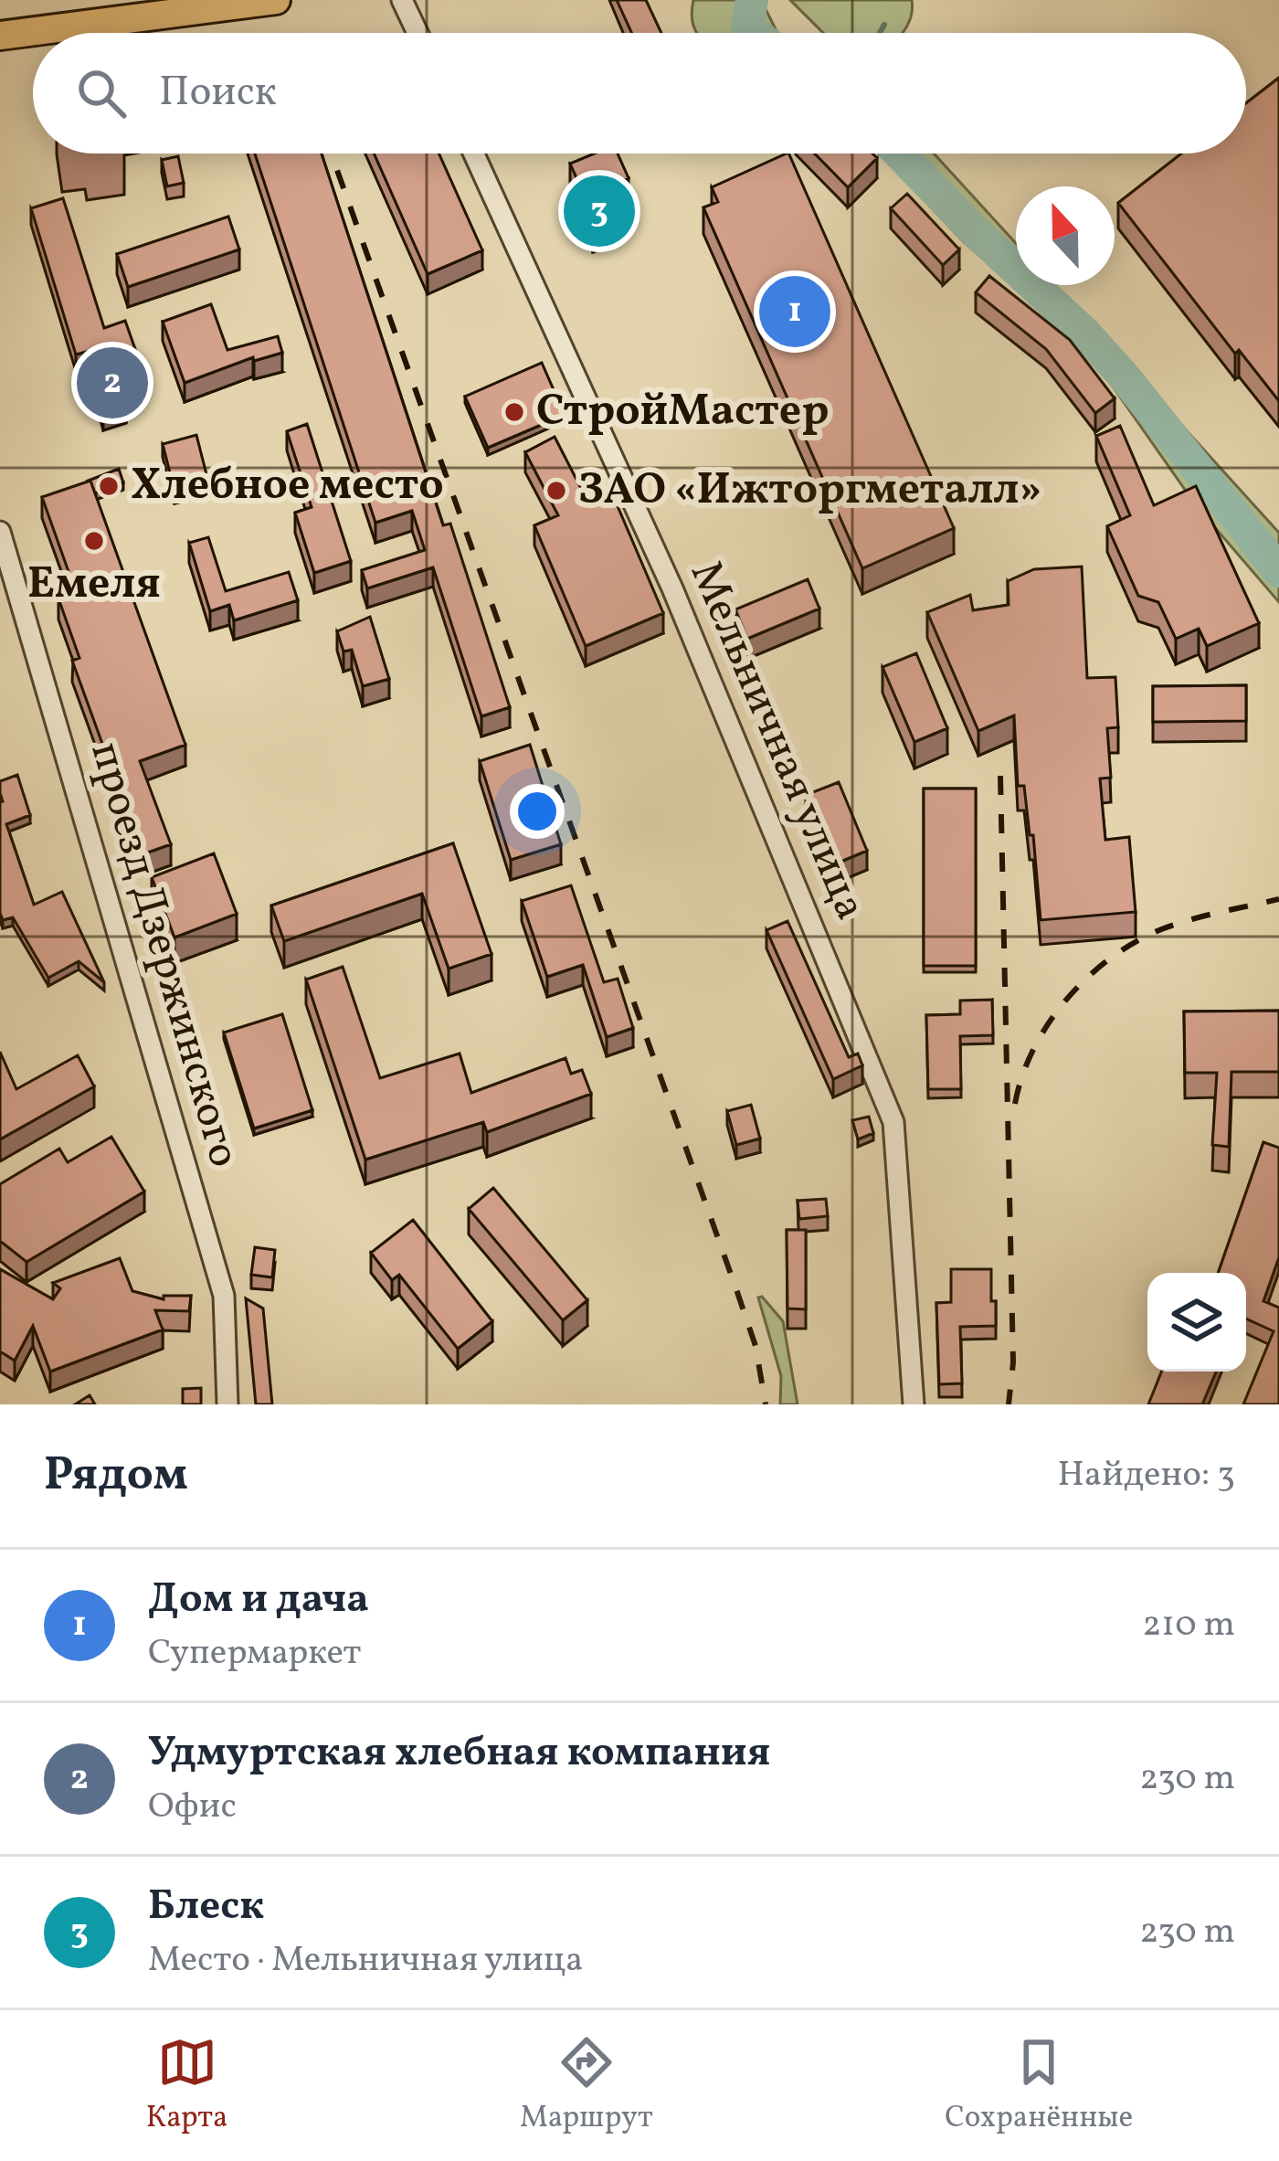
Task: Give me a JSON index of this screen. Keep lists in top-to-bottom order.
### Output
{
  "streets": {
    "street": ["Мельничная улица", "проезд Дзержинского"]
  },
  "places": [
    "СтройМастер",
    "Хлебное место",
    "ЗАО «Ижторгметалл»",
    "Емеля"
  ],
  "north": "top",
  "page": {
    "search": "Поиск",
    "pins": ["3", "1", "2"],
    "heading": ["Рядом", "Найдено: 3"],
    "list": [
      {
        "mark": "1",
        "name": "Дом и дача",
        "note": "Супермаркет",
        "value": "210 m"
      },
      {
        "mark": "2",
        "name": "Удмуртская хлебная компания",
        "note": "Офис",
        "value": "230 m"
      },
      {
        "mark": "3",
        "name": "Блеск",
        "note": "Место · Мельничная улица",
        "value": "230 m"
      }
    ],
    "nav": ["Карта", "Маршрут", "Сохранённые"]
  }
}
